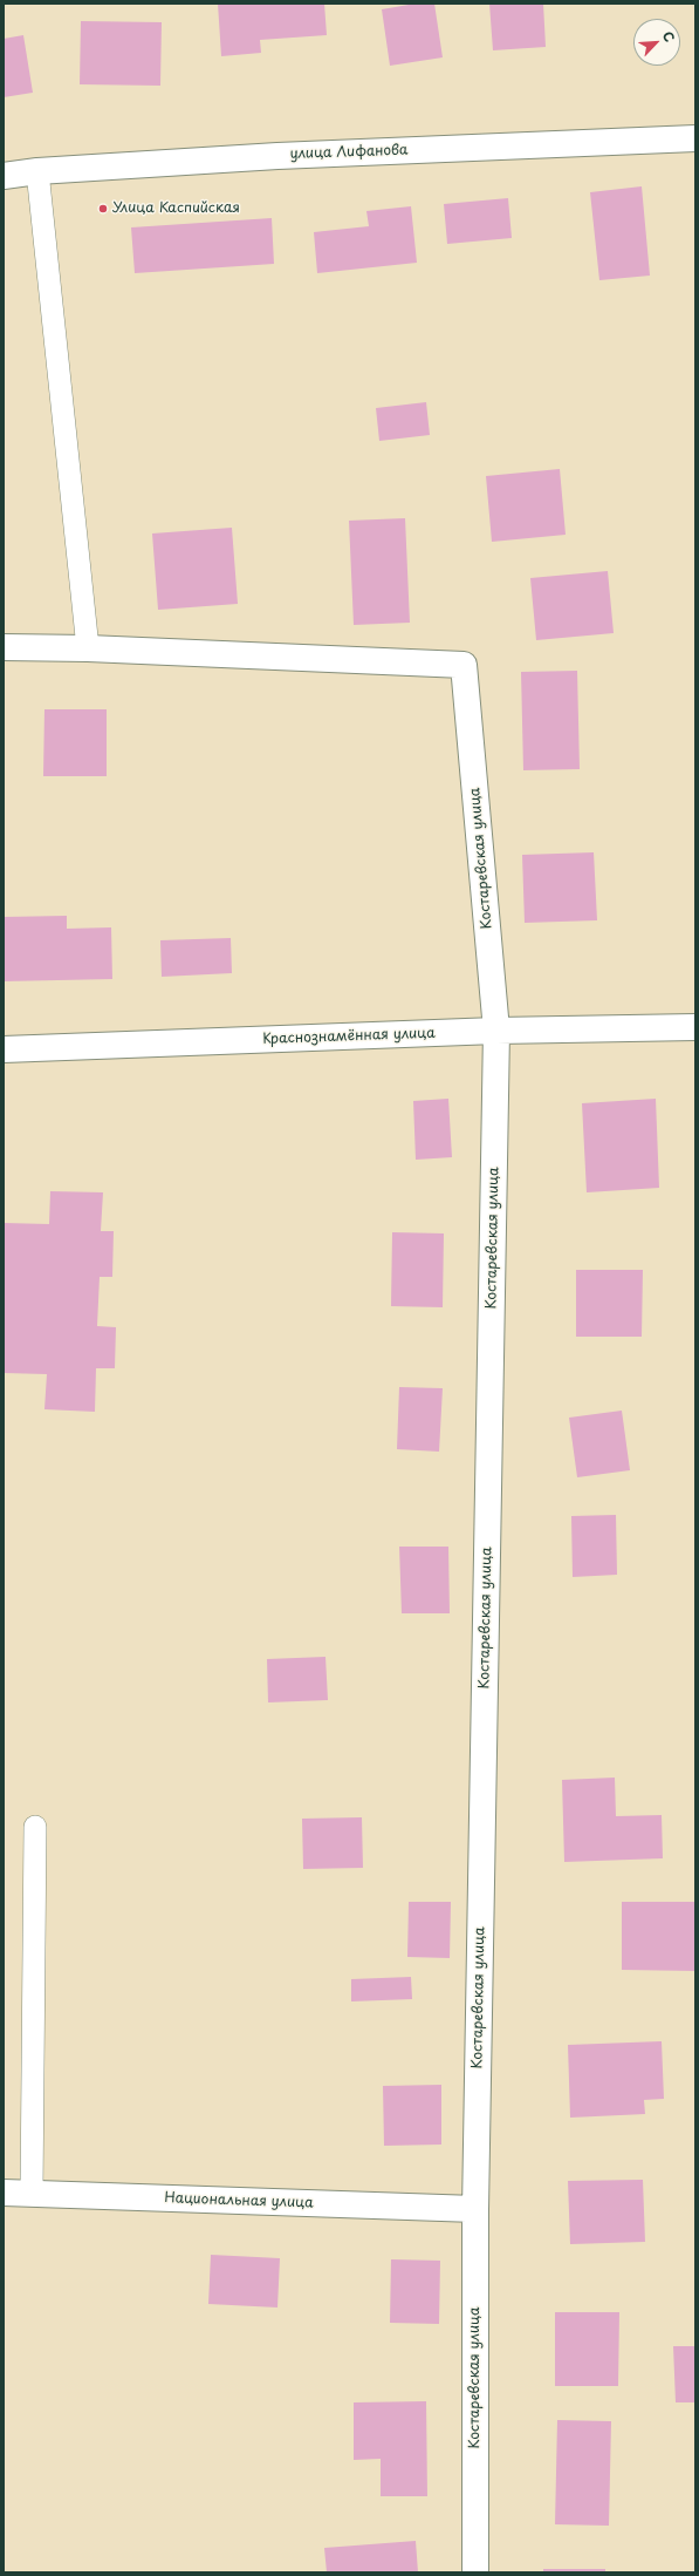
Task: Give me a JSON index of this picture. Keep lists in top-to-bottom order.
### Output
{
  "streets": {
    "street": [
      "улица Лифанова",
      "Костаревская улица",
      "Краснознамённая улица",
      "Национальная улица"
    ]
  },
  "crossings": [
    ["Костаревская улица", "Краснознамённая улица"],
    ["Костаревская улица", "Национальная улица"]
  ],
  "places": ["Улица Каспийская"],
  "north": "top right"
}
